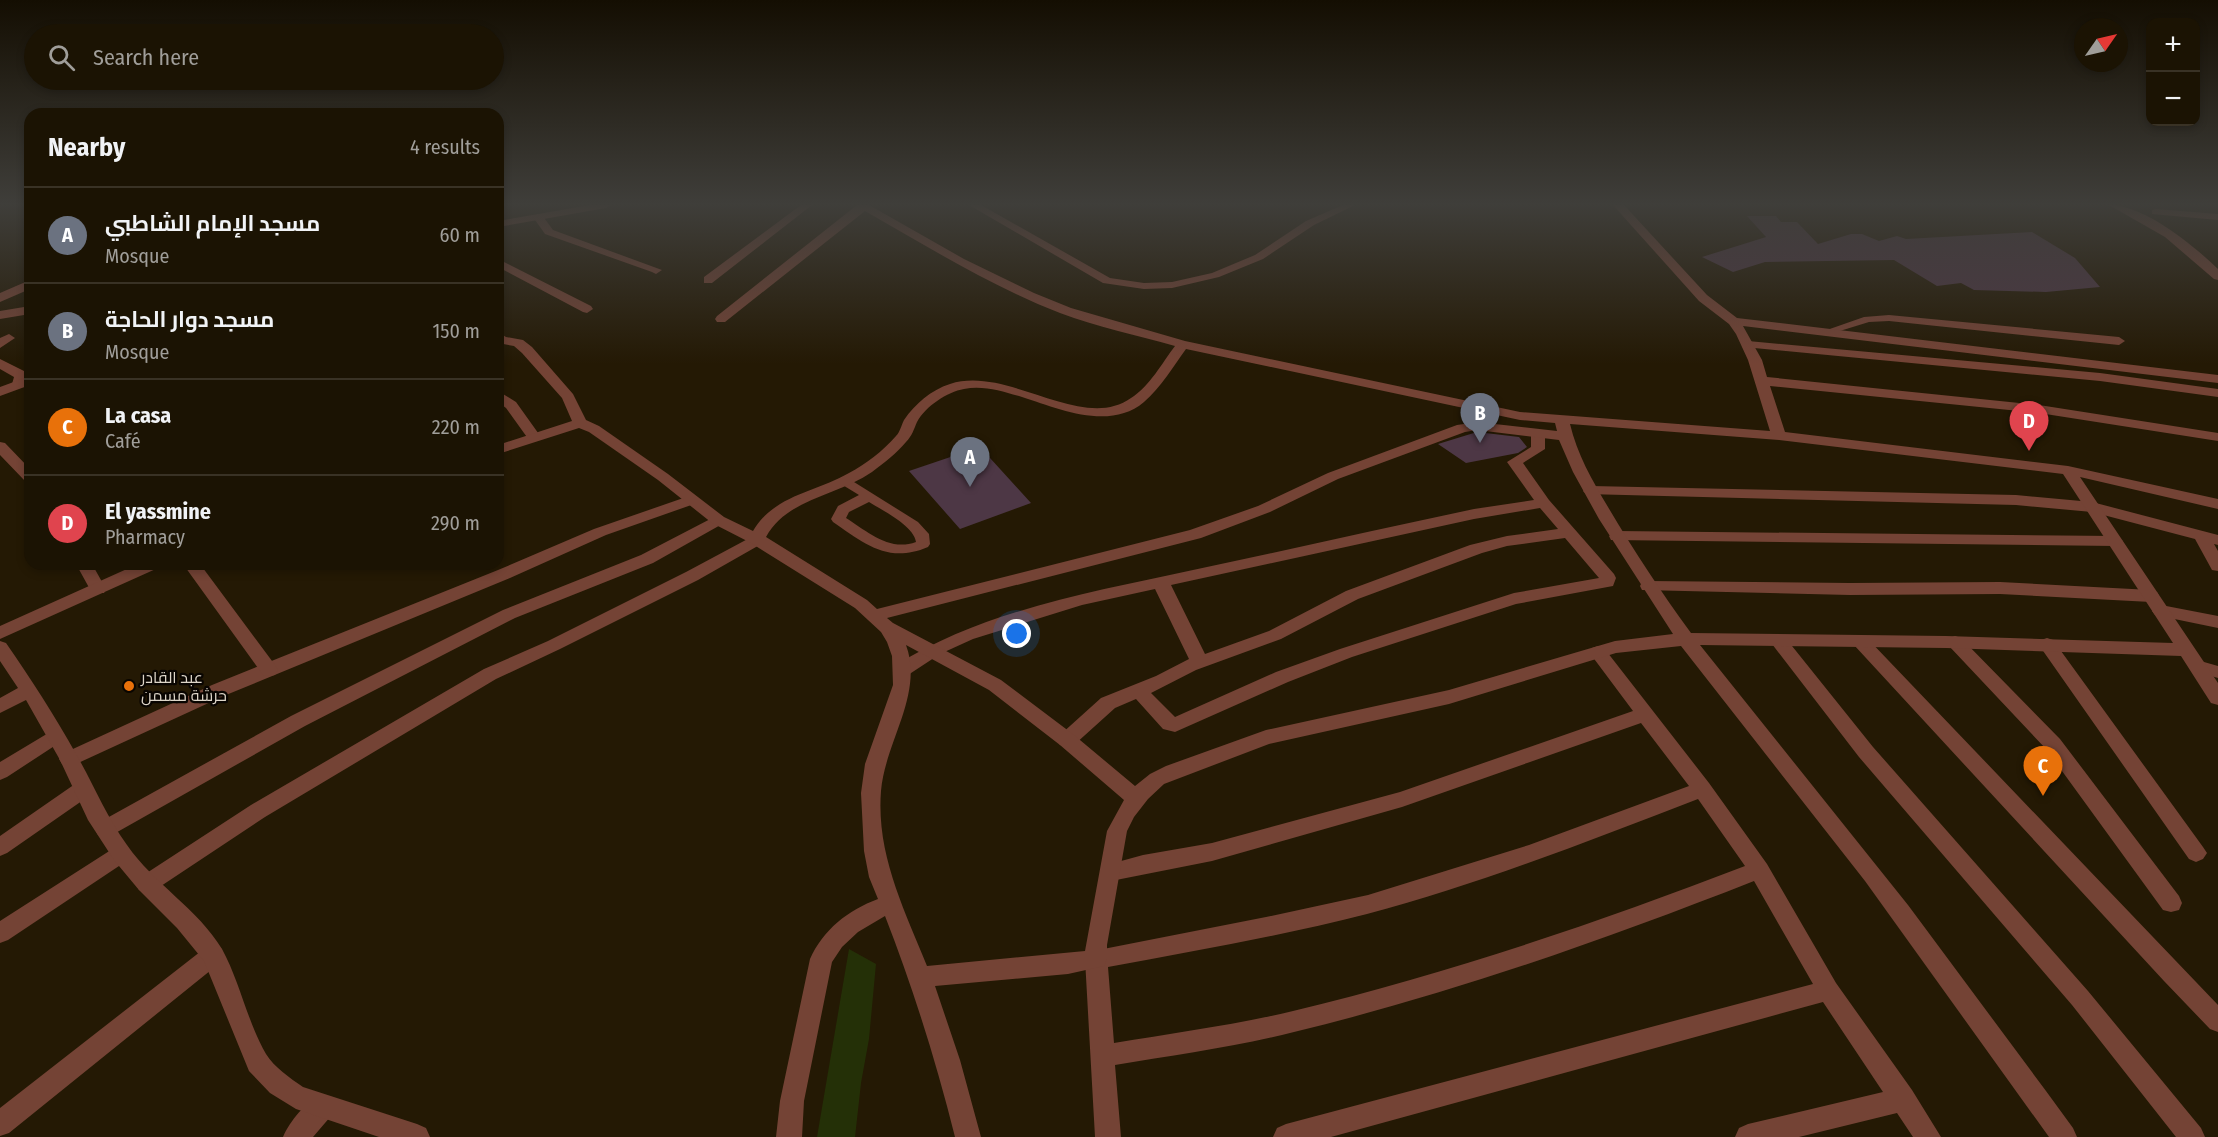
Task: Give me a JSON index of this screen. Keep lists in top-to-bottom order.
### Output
{
  "places": ["عبد القادر حرشة مسمن"],
  "north": "top right",
  "page": {
    "map_buttons": ["+", "−"],
    "search": "Search here",
    "heading": ["Nearby", "4 results"],
    "list": [
      {
        "mark": "A",
        "name": "مسجد الإمام الشاطبي",
        "note": "Mosque",
        "value": "60 m"
      },
      {
        "mark": "B",
        "name": "مسجد دوار الحاجة",
        "note": "Mosque",
        "value": "150 m"
      },
      {
        "mark": "C",
        "name": "La casa",
        "note": "Café",
        "value": "220 m"
      },
      {
        "mark": "D",
        "name": "El yassmine",
        "note": "Pharmacy",
        "value": "290 m"
      }
    ],
    "pins": [
      "B",
      "D",
      "A",
      "C"
    ]
  }
}
